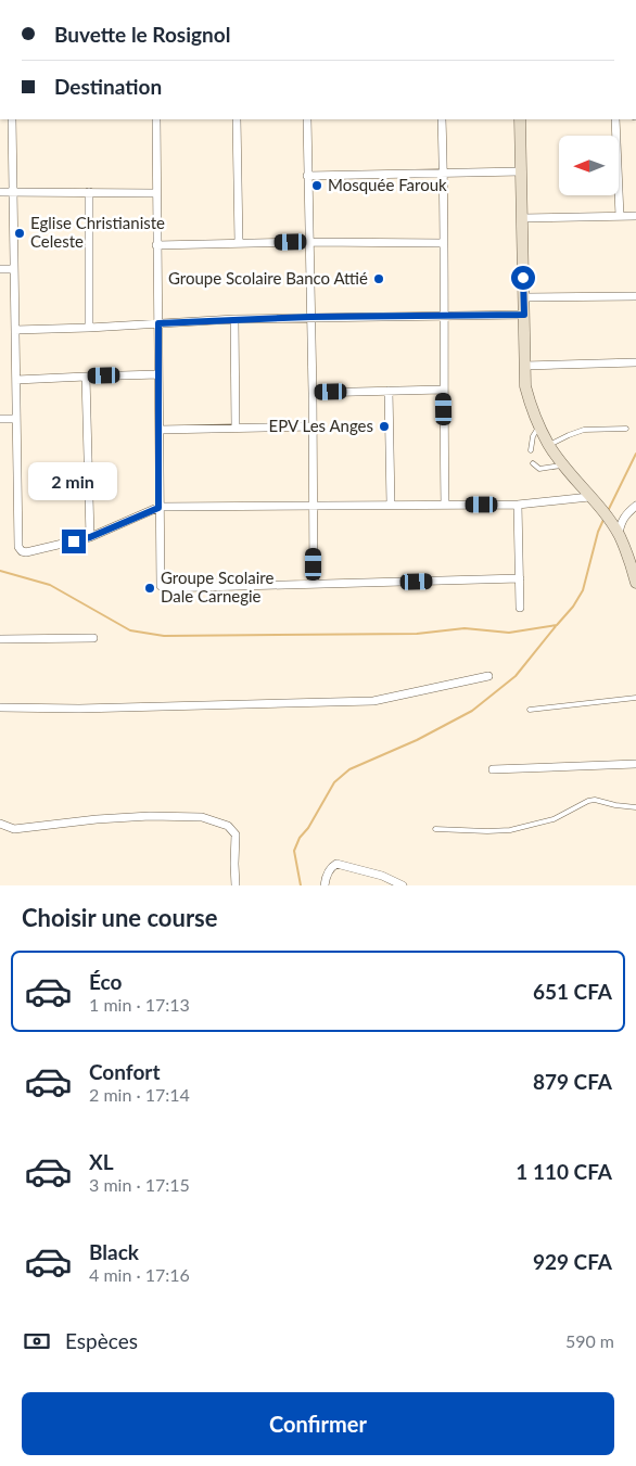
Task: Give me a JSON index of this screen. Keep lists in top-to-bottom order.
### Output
{
  "places": [
    "Mosquée Farouk",
    "Eglise Christianiste Celeste",
    "Groupe Scolaire Banco Attié",
    "EPV Les Anges",
    "Groupe Scolaire Dale Carnegie"
  ],
  "north": "left",
  "page": {
    "banner": ["Buvette le Rosignol", "Destination"],
    "bubble": "2 min",
    "heading": "Choisir une course",
    "list": [
      {
        "name": "Éco",
        "note": "1 min · 17:13",
        "value": "651 CFA"
      },
      {
        "name": "Confort",
        "note": "2 min · 17:14",
        "value": "879 CFA"
      },
      {
        "name": "XL",
        "note": "3 min · 17:15",
        "value": "1 110 CFA"
      },
      {
        "name": "Black",
        "note": "4 min · 17:16",
        "value": "929 CFA"
      }
    ],
    "pay": ["Espèces", "590 m"],
    "buttons": "Confirmer"
  }
}
